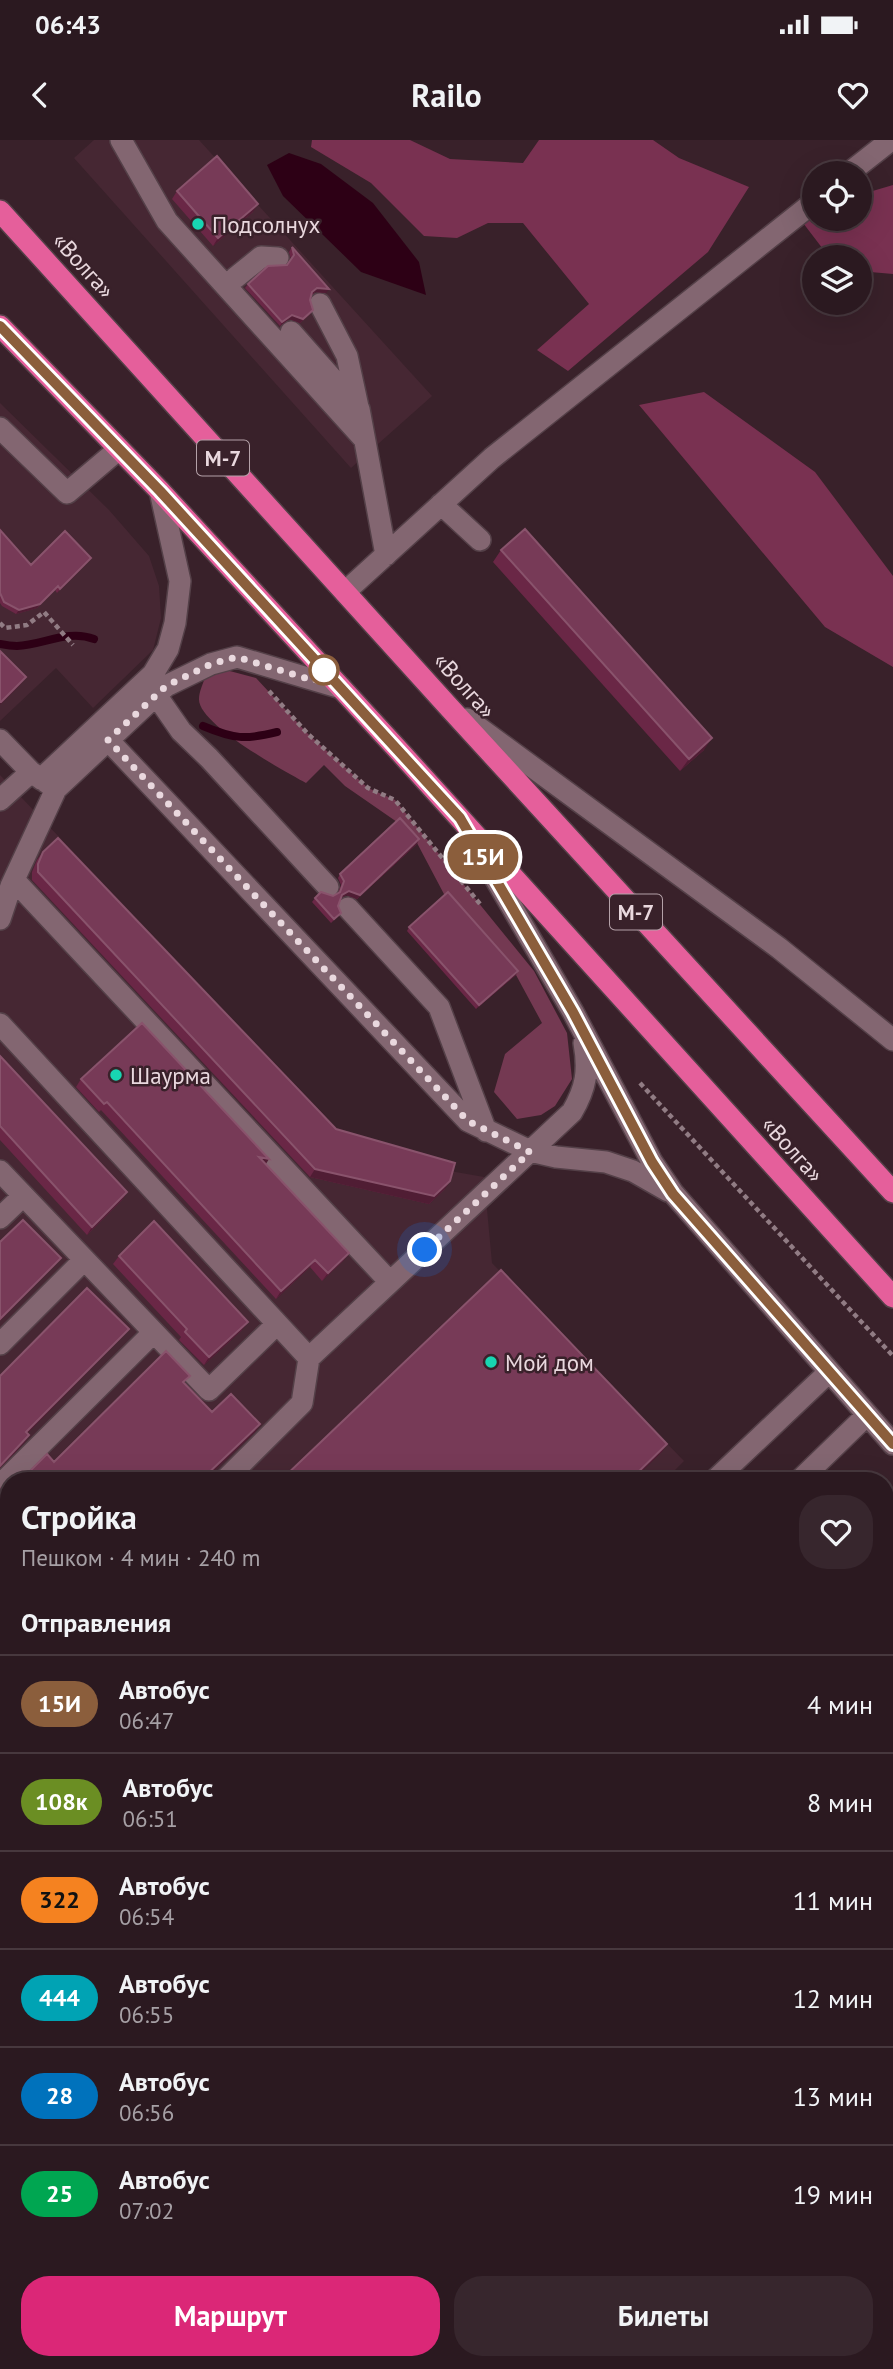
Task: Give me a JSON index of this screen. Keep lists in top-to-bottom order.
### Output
{
  "streets": {
    "highway": ["«Волга»", "М-7"]
  },
  "places": ["Подсолнух", "Шаурма", "Мой дом"],
  "lines": ["bus line 15И"],
  "page": {
    "status": "06:43",
    "header": "Railo",
    "on_map": "15И",
    "heading": [
      ["Стройка", "Пешком · 4 мин · 240 m"],
      "Отправления"
    ],
    "list": [
      {
        "mark": "15И",
        "name": "Автобус",
        "note": "06:47",
        "value": "4 мин"
      },
      {
        "mark": "108к",
        "name": "Автобус",
        "note": "06:51",
        "value": "8 мин"
      },
      {
        "mark": "322",
        "name": "Автобус",
        "note": "06:54",
        "value": "11 мин"
      },
      {
        "mark": "444",
        "name": "Автобус",
        "note": "06:55",
        "value": "12 мин"
      },
      {
        "mark": "28",
        "name": "Автобус",
        "note": "06:56",
        "value": "13 мин"
      },
      {
        "mark": "25",
        "name": "Автобус",
        "note": "07:02",
        "value": "19 мин"
      }
    ],
    "buttons": ["Маршрут", "Билеты"]
  }
}
